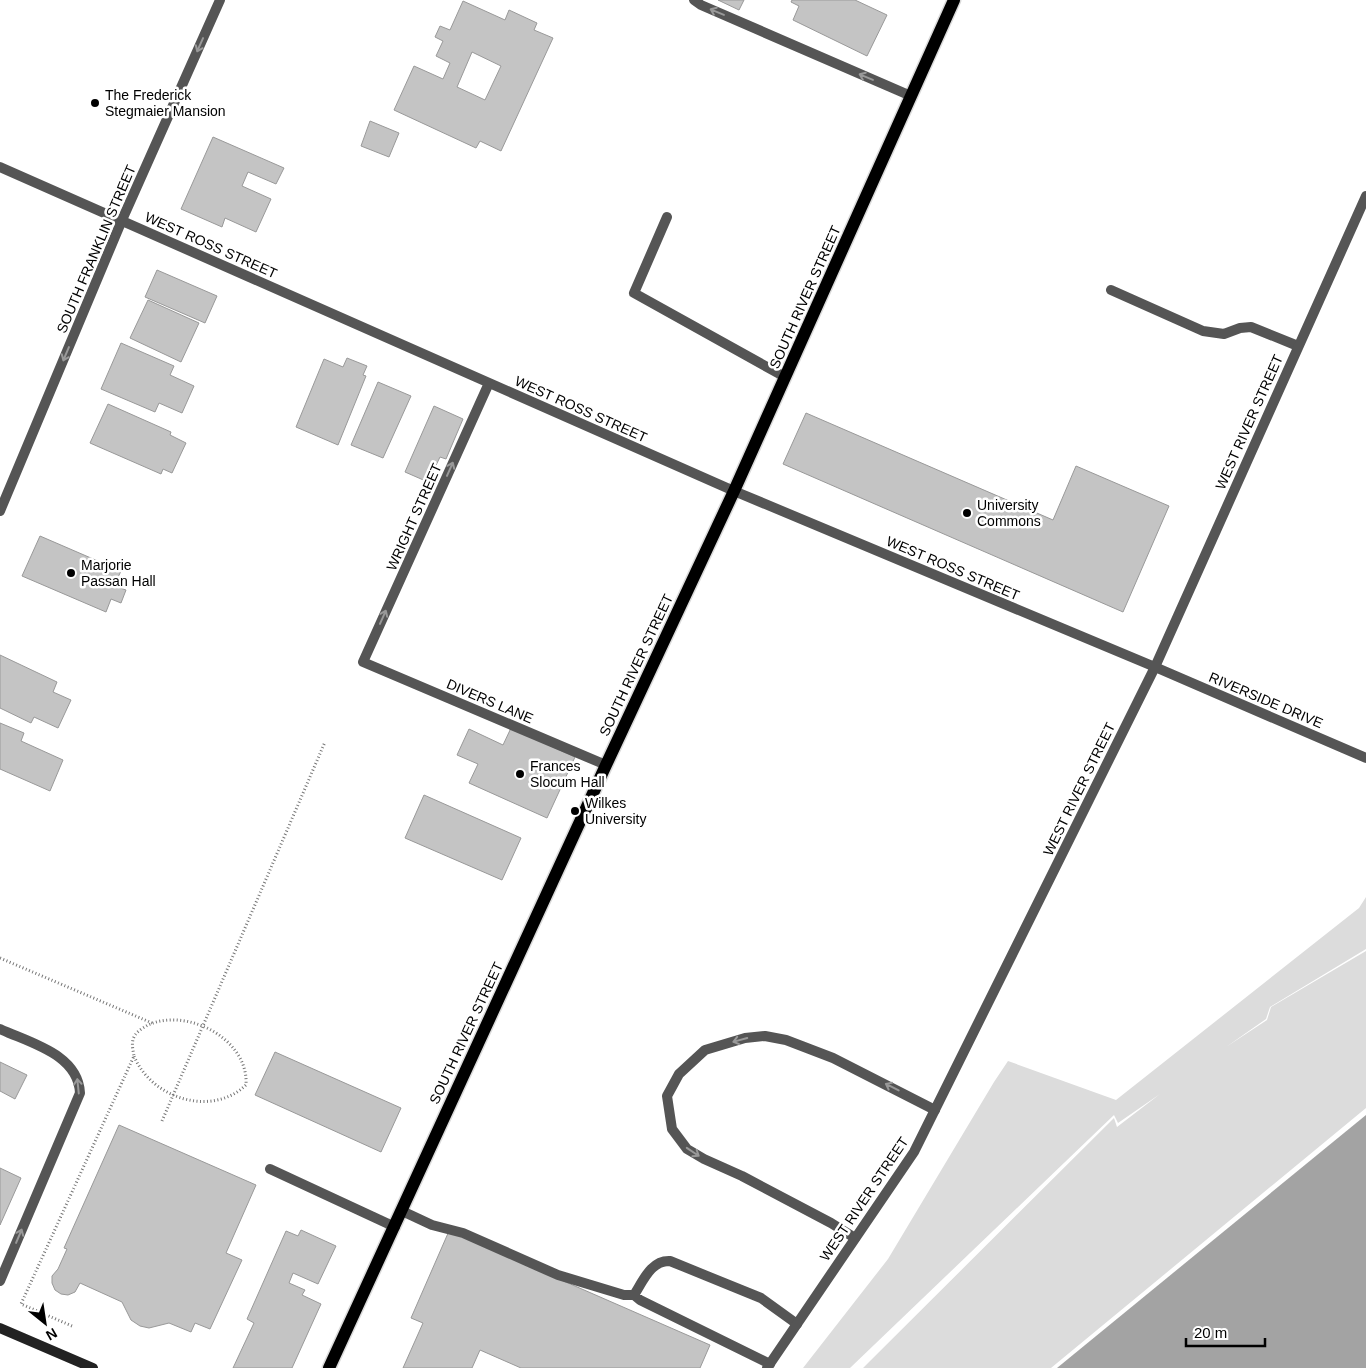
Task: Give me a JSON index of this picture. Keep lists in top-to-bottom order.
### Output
{
  "streets": {
    "main road": ["SOUTH RIVER STREET"],
    "street": [
      "WEST ROSS STREET",
      "SOUTH FRANKLIN STREET",
      "WEST RIVER STREET",
      "WRIGHT STREET",
      "RIVERSIDE DRIVE",
      "DIVERS LANE"
    ]
  },
  "crossings": [
    ["WEST ROSS STREET", "SOUTH FRANKLIN STREET"],
    ["WEST ROSS STREET", "SOUTH RIVER STREET"],
    ["WEST ROSS STREET", "WEST RIVER STREET"],
    ["WEST ROSS STREET", "WRIGHT STREET"],
    ["WEST ROSS STREET", "RIVERSIDE DRIVE"],
    ["SOUTH RIVER STREET", "DIVERS LANE"],
    ["WEST RIVER STREET", "RIVERSIDE DRIVE"],
    ["WRIGHT STREET", "DIVERS LANE"]
  ],
  "one_way": ["SOUTH FRANKLIN STREET", "WRIGHT STREET"],
  "places": [
    "The Frederick Stegmaier Mansion",
    "University Commons",
    "Marjorie Passan Hall",
    "Frances Slocum Hall",
    "Wilkes University"
  ],
  "scale_bar": "20 m",
  "north": "bottom right"
}
